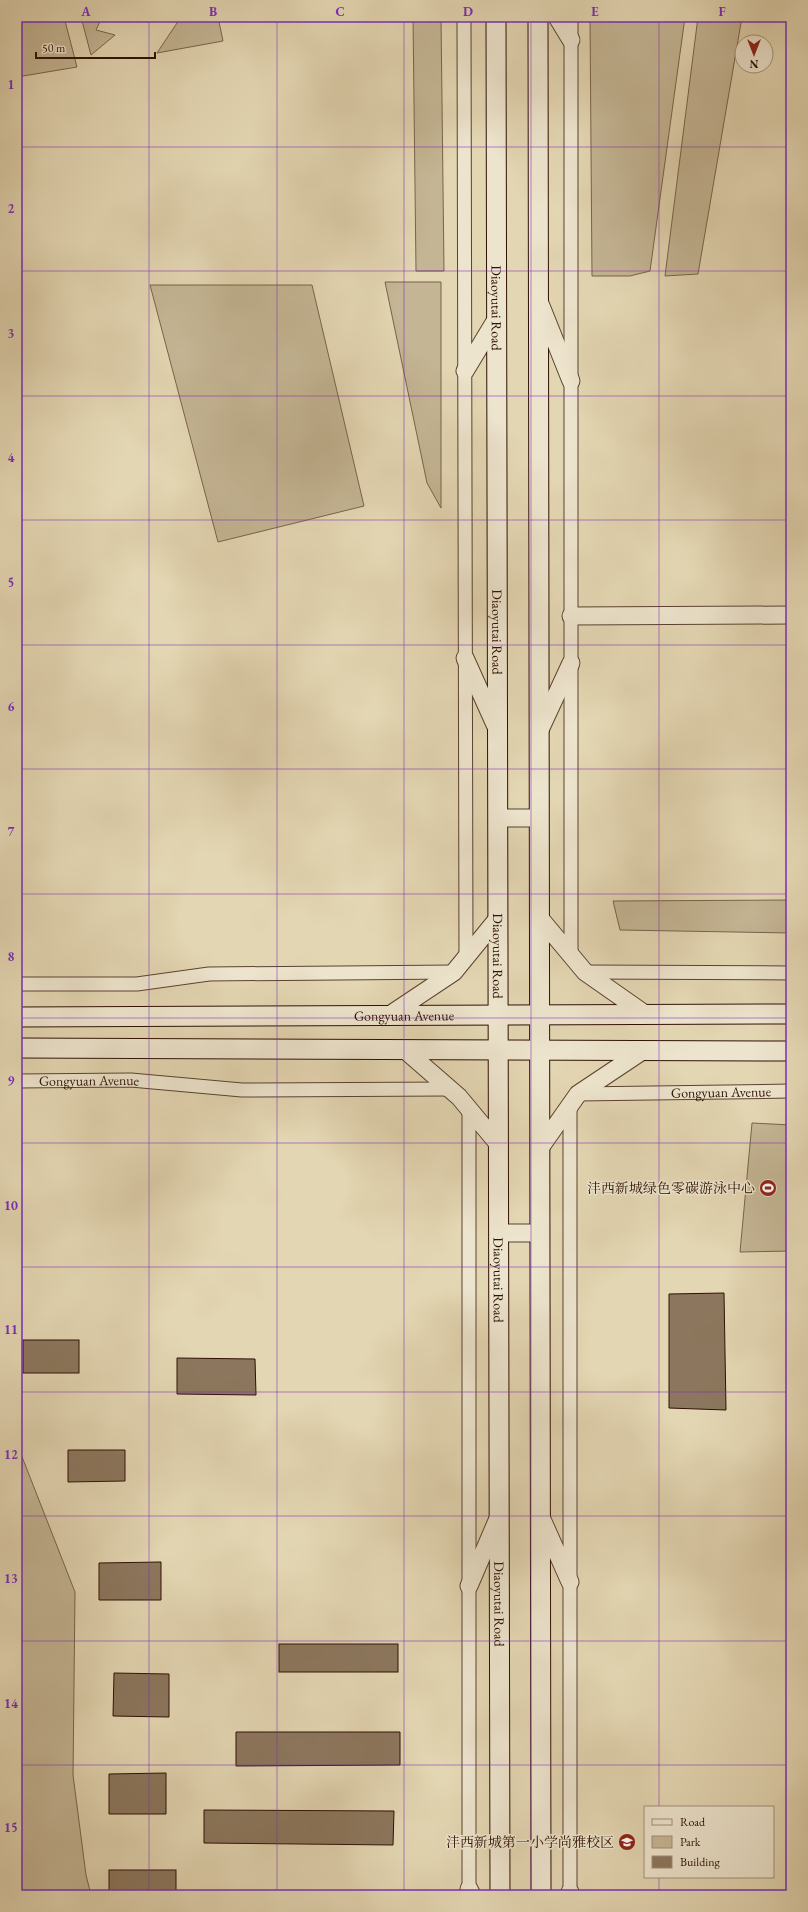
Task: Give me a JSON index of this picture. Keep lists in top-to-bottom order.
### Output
{
  "streets": {
    "main road": ["Diaoyutai Road", "Gongyuan Avenue"]
  },
  "crossings": [
    ["Diaoyutai Road", "Gongyuan Avenue"]
  ],
  "places": {
    "sports": ["沣西新城绿色零碳游泳中心"],
    "school or university": ["沣西新城第一小学尚雅校区"]
  },
  "legend": ["Road", "Park", "Building"],
  "scale_bar": "50 m",
  "north": "bottom",
  "grid": {
    "columns": [
      "A",
      "B",
      "C",
      "D",
      "E",
      "F"
    ],
    "rows": [
      "1",
      "2",
      "3",
      "4",
      "5",
      "6",
      "7",
      "8",
      "9",
      "10",
      "11",
      "12",
      "13",
      "14",
      "15"
    ]
  }
}
